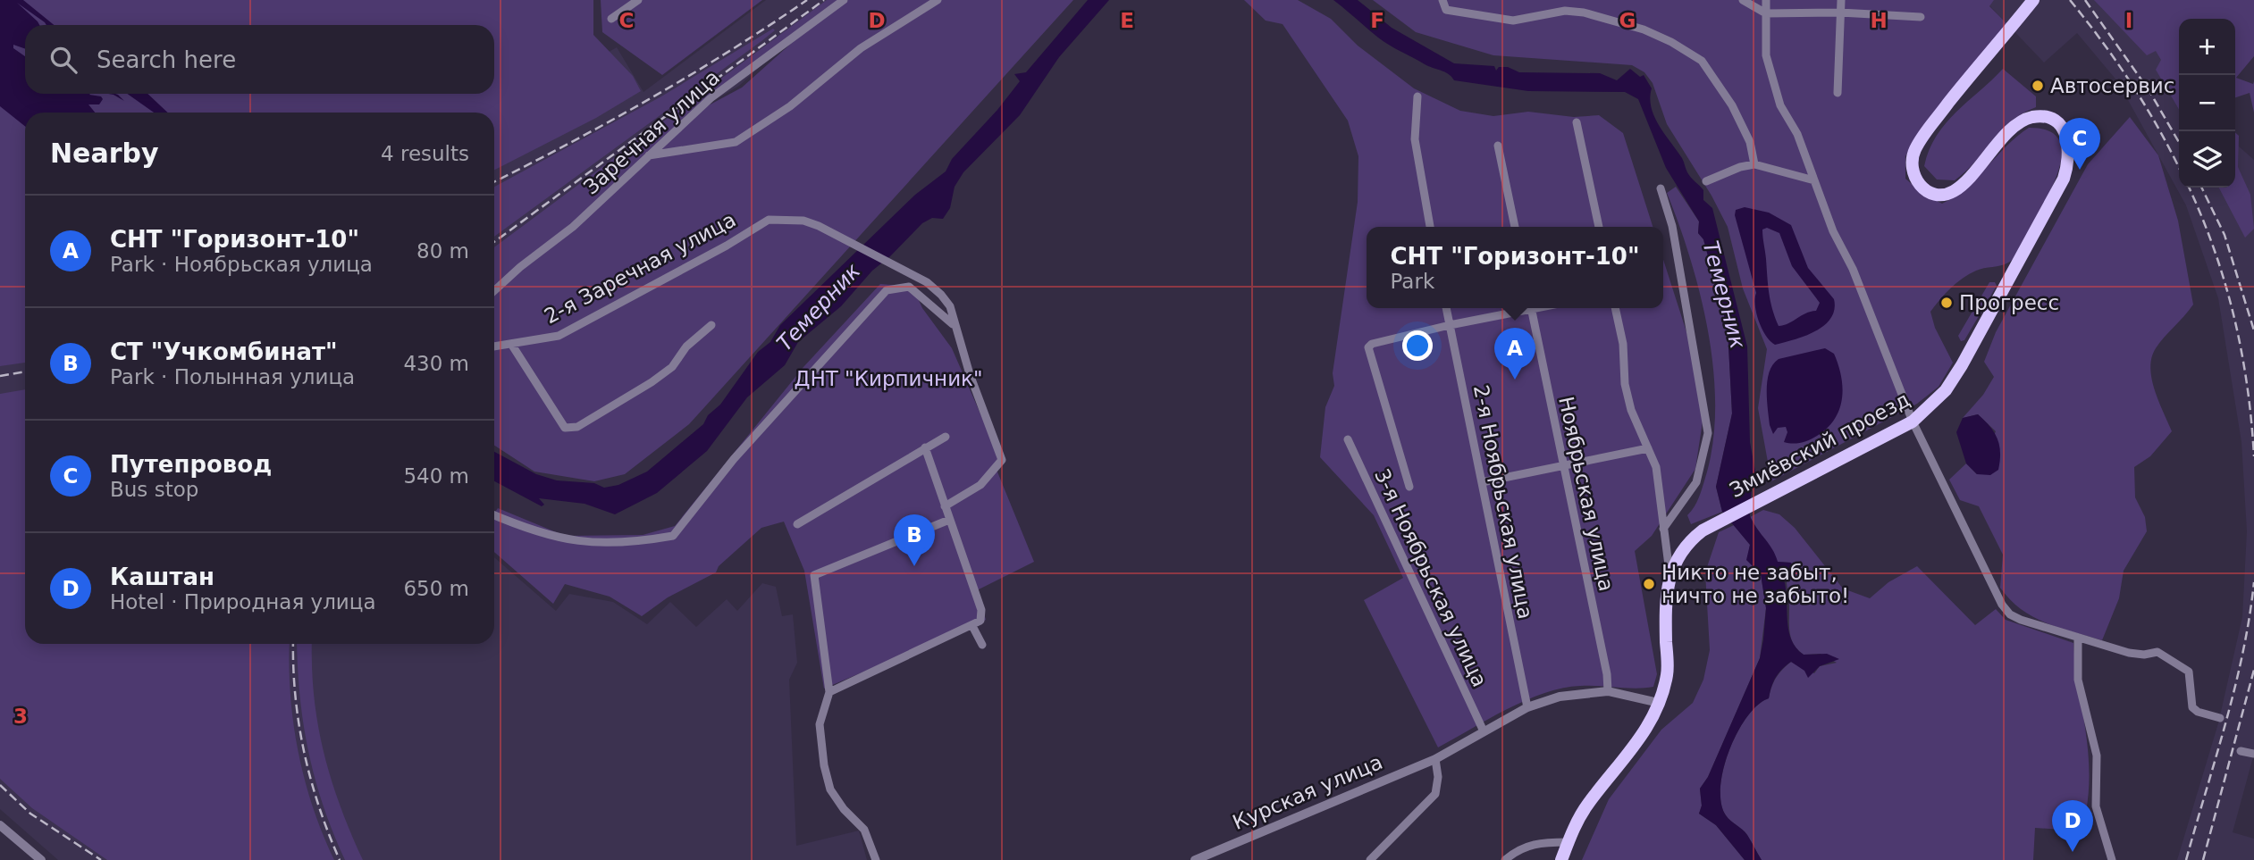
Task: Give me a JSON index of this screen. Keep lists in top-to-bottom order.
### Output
{
  "streets": {
    "main road": ["Змиёвский проезд"],
    "street": [
      "Заречная улица",
      "2-я Заречная улица",
      "Ноябрьская улица",
      "2-я Ноябрьская улица",
      "3-я Ноябрьская улица",
      "Курская улица"
    ]
  },
  "crossings": [
    ["Ноябрьская улица", "Курская улица"],
    ["2-я Ноябрьская улица", "Курская улица"],
    ["3-я Ноябрьская улица", "Курская улица"]
  ],
  "water": ["Темерник"],
  "parks": ["ДНТ \"Кирпичник\""],
  "places": ["Автосервис", "Прогресс", "Никто не забыт, ничто не забыто!"],
  "page": {
    "map_buttons": ["+", "−"],
    "search": "Search here",
    "heading": ["Nearby", "4 results"],
    "pins": [
      "C",
      "A",
      "B",
      "D"
    ],
    "list": [
      {
        "mark": "A",
        "name": "СНТ \"Горизонт-10\"",
        "note": "Park · Ноябрьская улица",
        "value": "80 m"
      },
      {
        "mark": "B",
        "name": "СТ \"Учкомбинат\"",
        "note": "Park · Полынная улица",
        "value": "430 m"
      },
      {
        "mark": "C",
        "name": "Путепровод",
        "note": "Bus stop",
        "value": "540 m"
      },
      {
        "mark": "D",
        "name": "Каштан",
        "note": "Hotel · Природная улица",
        "value": "650 m"
      }
    ],
    "popup": ["СНТ \"Горизонт-10\"", "Park"]
  },
  "grid": {
    "columns": [
      "C",
      "D",
      "E",
      "F",
      "G",
      "H",
      "I"
    ],
    "rows": ["3"]
  }
}
